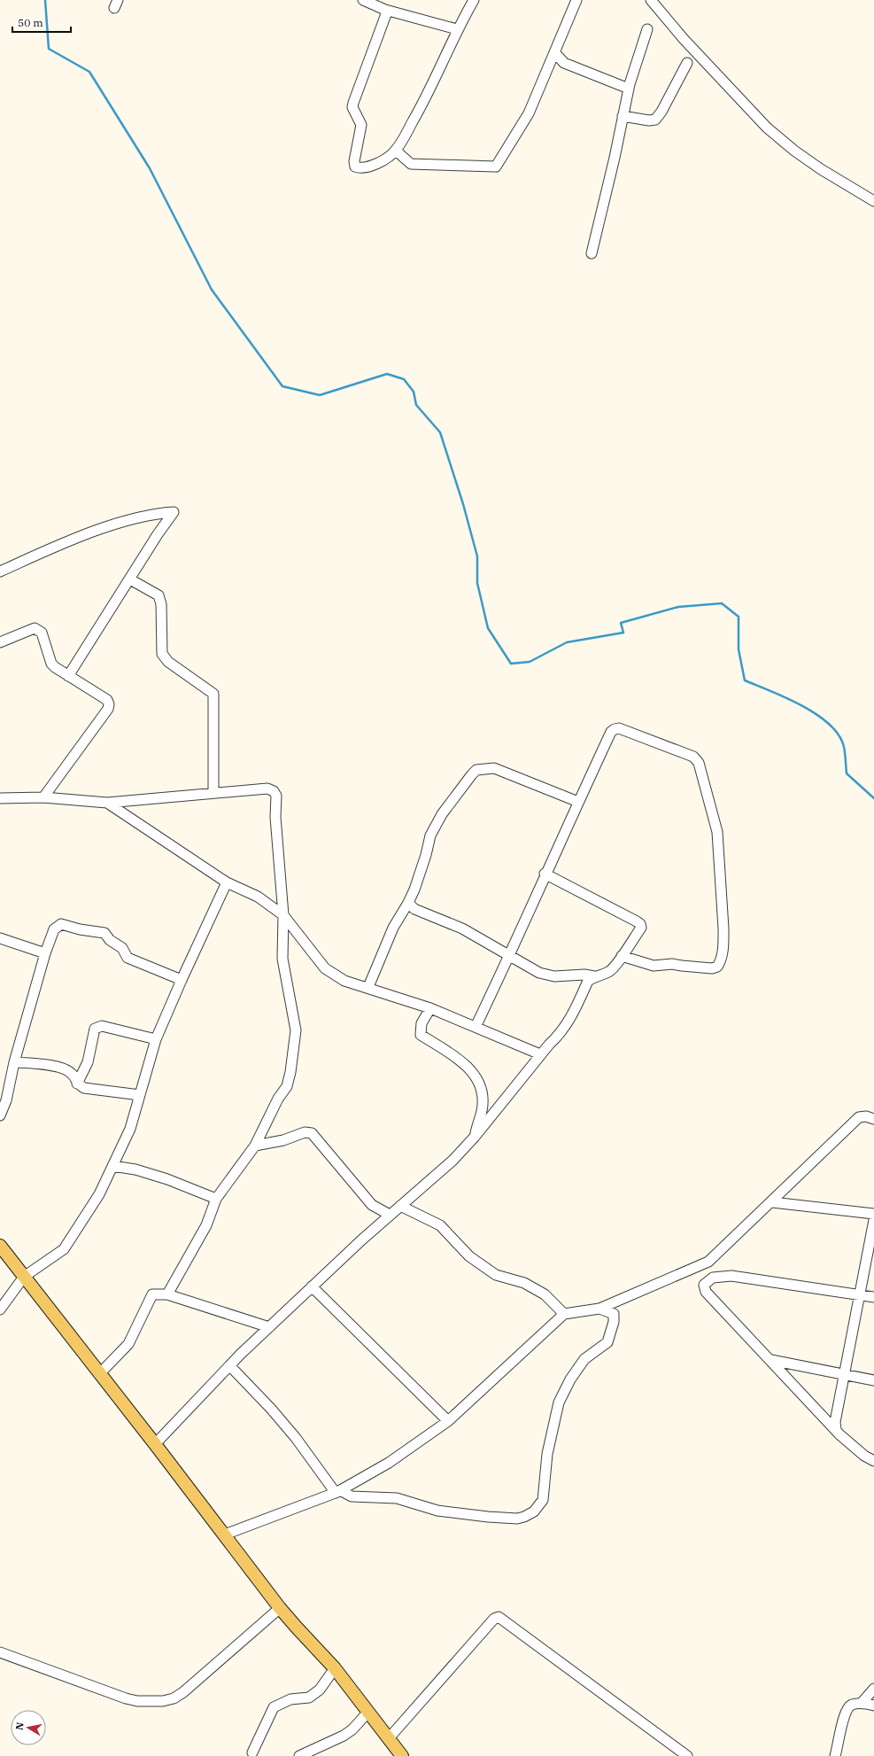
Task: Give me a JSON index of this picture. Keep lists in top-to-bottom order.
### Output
{
  "scale_bar": "50 m",
  "north": "left"
}
